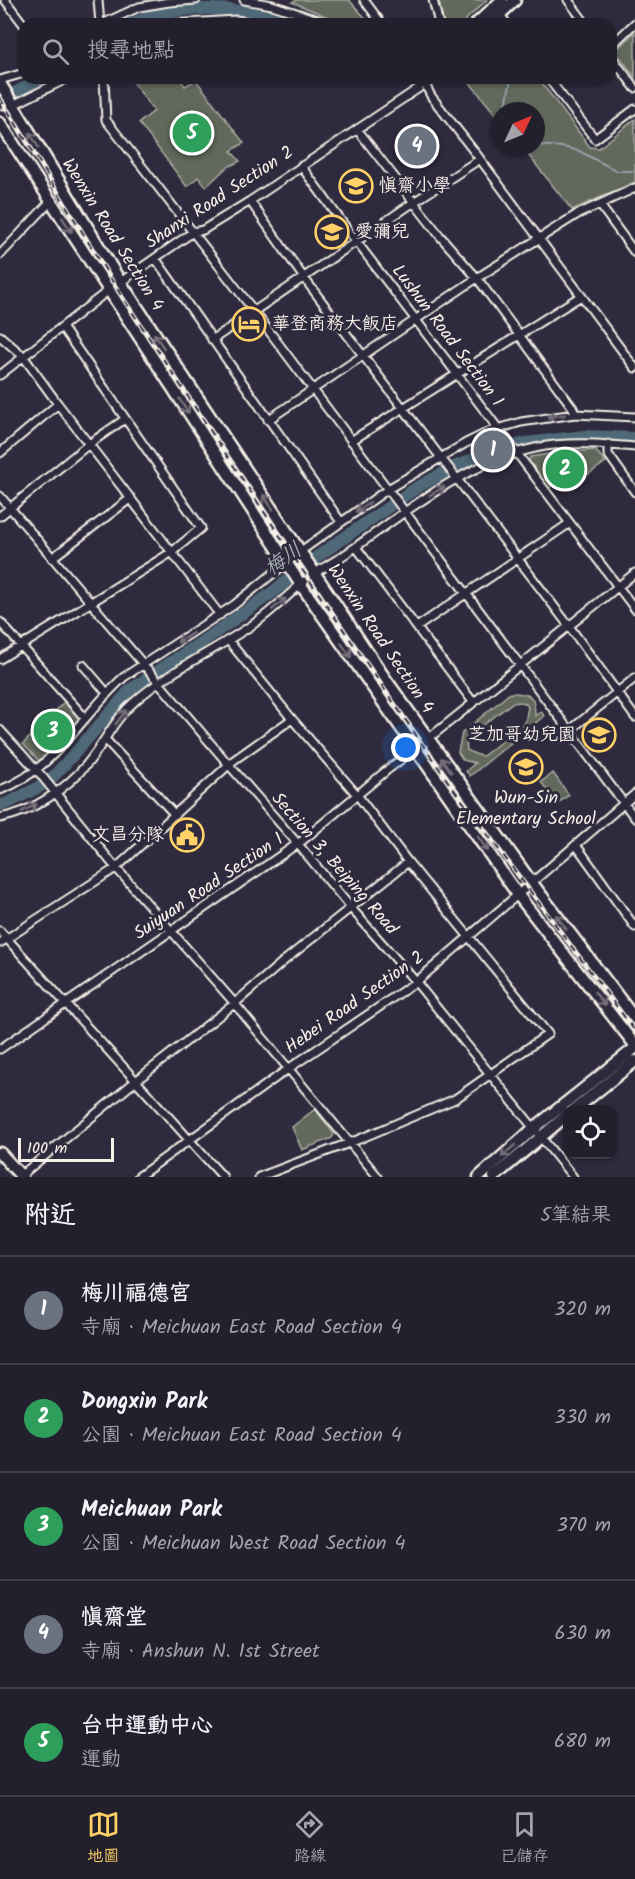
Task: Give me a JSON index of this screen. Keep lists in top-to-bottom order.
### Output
{
  "streets": {
    "main road": ["Wenxin Road Section 4"],
    "street": [
      "Shanxi Road Section 2",
      "Lushun Road Section 1",
      "Section 3, Beiping Road",
      "Suiyuan Road Section 1",
      "Hebei Road Section 2"
    ]
  },
  "crossings": [
    ["Shanxi Road Section 2", "Wenxin Road Section 4"],
    ["Shanxi Road Section 2", "Lushun Road Section 1"],
    ["Wenxin Road Section 4", "Suiyuan Road Section 1"],
    ["Wenxin Road Section 4", "Hebei Road Section 2"],
    ["Lushun Road Section 1", "Suiyuan Road Section 1"],
    ["Section 3, Beiping Road", "Suiyuan Road Section 1"],
    ["Section 3, Beiping Road", "Hebei Road Section 2"]
  ],
  "water": ["梅川"],
  "places": {
    "school or university": [
      "慎齋小學",
      "愛彌兒",
      "芝加哥幼兒園",
      "Wun-Sin Elementary School"
    ],
    "hotel": ["華登商務大飯店"],
    "public building": ["文昌分隊"]
  },
  "scale_bar": "100 m",
  "north": "top right",
  "page": {
    "search": "搜尋地點",
    "pins": [
      "5",
      "4",
      "1",
      "2",
      "3"
    ],
    "scale": "100 m",
    "heading": ["附近", "5筆結果"],
    "list": [
      {
        "mark": "1",
        "name": "梅川福德宮",
        "note": "寺廟 · Meichuan East Road Section 4",
        "value": "320 m"
      },
      {
        "mark": "2",
        "name": "Dongxin Park",
        "note": "公園 · Meichuan East Road Section 4",
        "value": "330 m"
      },
      {
        "mark": "3",
        "name": "Meichuan Park",
        "note": "公園 · Meichuan West Road Section 4",
        "value": "370 m"
      },
      {
        "mark": "4",
        "name": "慎齋堂",
        "note": "寺廟 · Anshun N. 1st Street",
        "value": "630 m"
      },
      {
        "mark": "5",
        "name": "台中運動中心",
        "note": "運動",
        "value": "680 m"
      }
    ],
    "nav": ["地圖", "路線", "已儲存"]
  }
}
